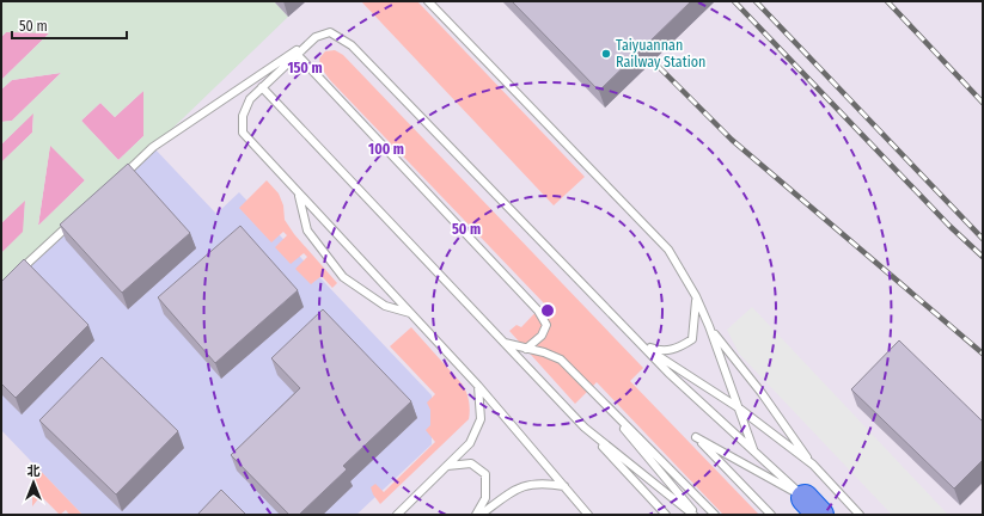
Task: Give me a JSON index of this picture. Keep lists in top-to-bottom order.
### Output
{
  "places": ["Taiyuannan Railway Station"],
  "scale_bar": "50 m",
  "north": "top",
  "rings": ["150 m", "100 m", "50 m"]
}
